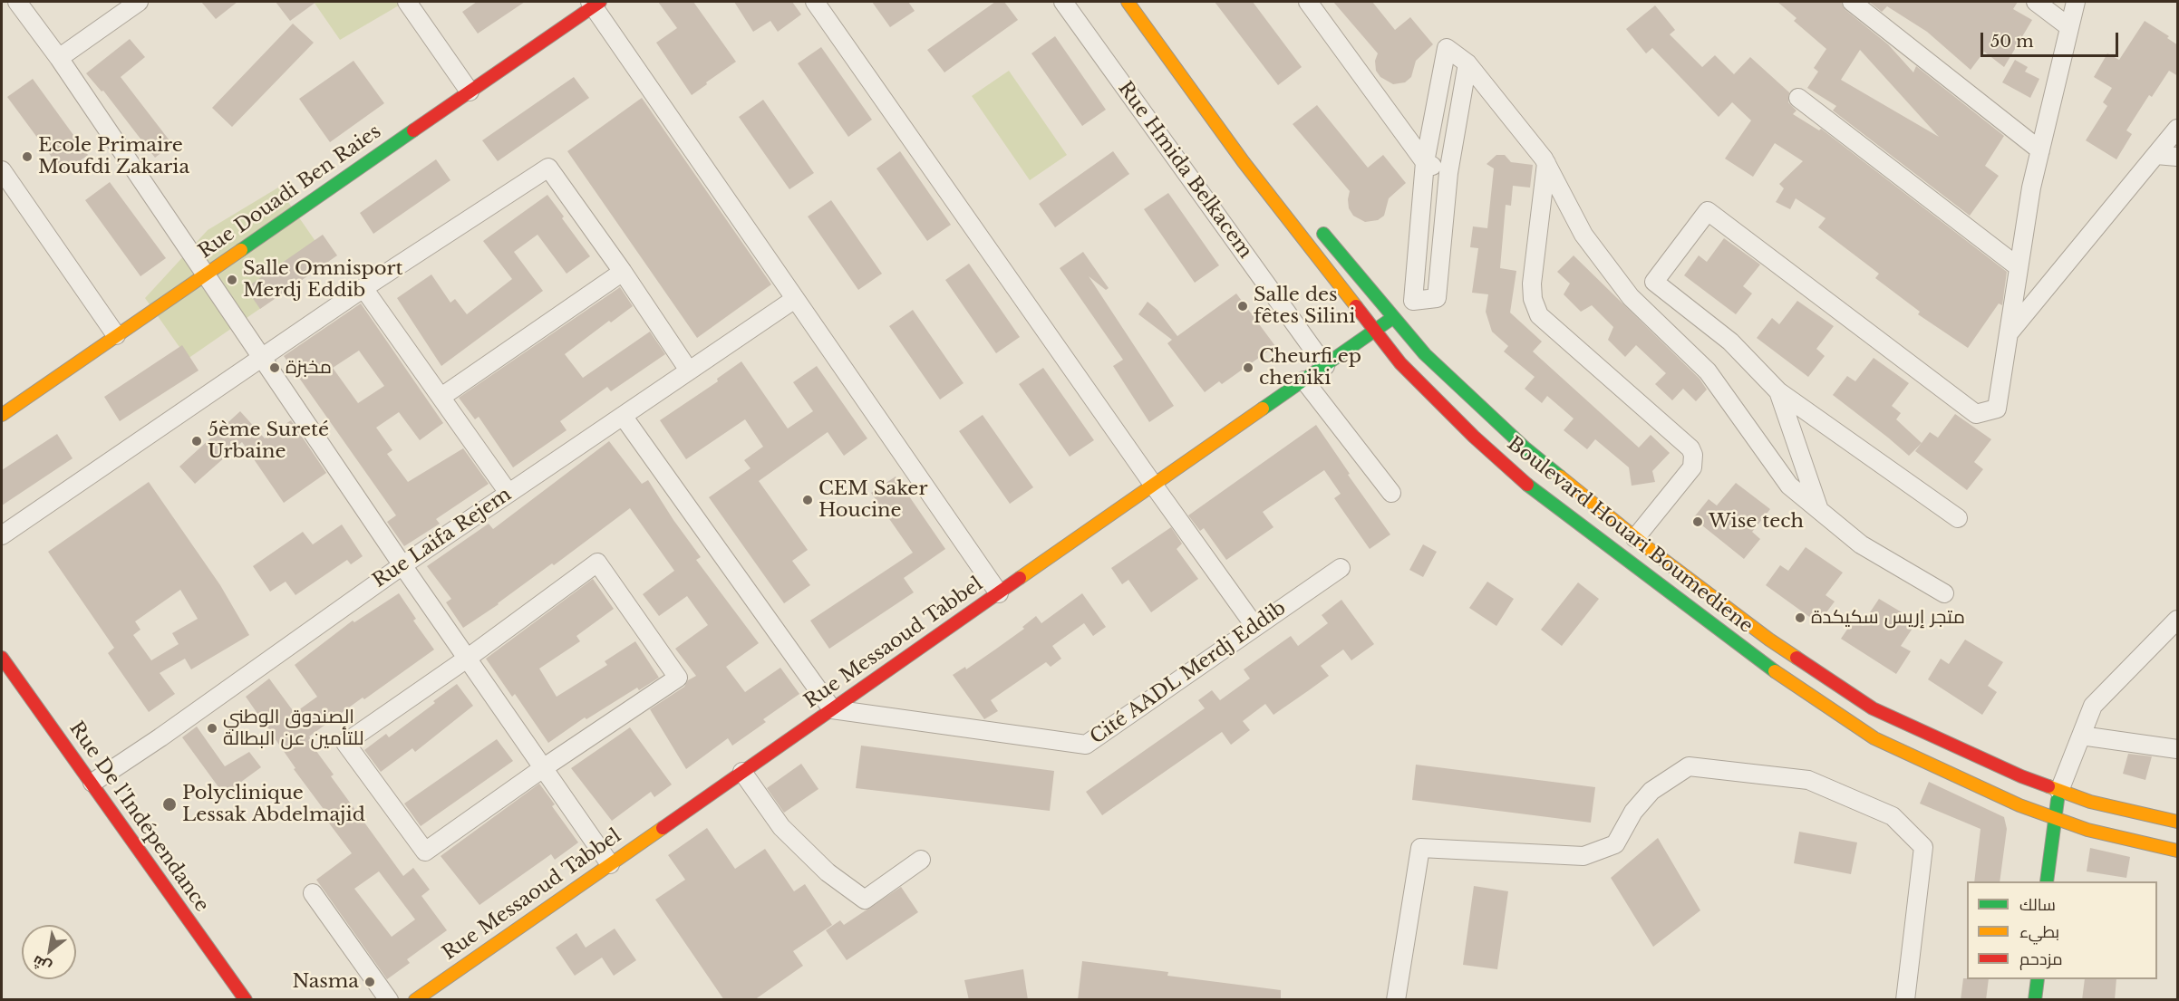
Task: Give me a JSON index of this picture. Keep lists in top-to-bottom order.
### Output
{
  "streets": {
    "main road": [
      "Rue Douadi Ben Raies",
      "Boulevard Houari Boumediene",
      "Rue Messaoud Tabbel",
      "Rue De l'Indépendance"
    ],
    "street": ["Rue Hmida Belkacem", "Rue Laifa Rejem", "Cité AADL Merdj Eddib"]
  },
  "crossings": [
    ["Rue Hmida Belkacem", "Rue Messaoud Tabbel"],
    ["Boulevard Houari Boumediene", "Rue Messaoud Tabbel"],
    ["Rue Laifa Rejem", "Rue De l'Indépendance"],
    ["Rue Messaoud Tabbel", "Cité AADL Merdj Eddib"]
  ],
  "places": [
    "Ecole Primaire Moufdi Zakaria",
    "Salle Omnisport Merdj Eddib",
    "Salle des fêtes Silini",
    "مخبزة",
    "Cheurfi.ep cheniki",
    "5ème Sureté Urbaine",
    "CEM Saker Houcine",
    "Wise tech",
    "متجر إريس سكيكدة",
    "الصندوق الوطني للتأمين عن البطالة",
    "Polyclinique Lessak Abdelmajid",
    "Nasma"
  ],
  "legend": ["سالك", "بطيء", "مزدحم"],
  "scale_bar": "50 m",
  "north": "bottom left"
}
